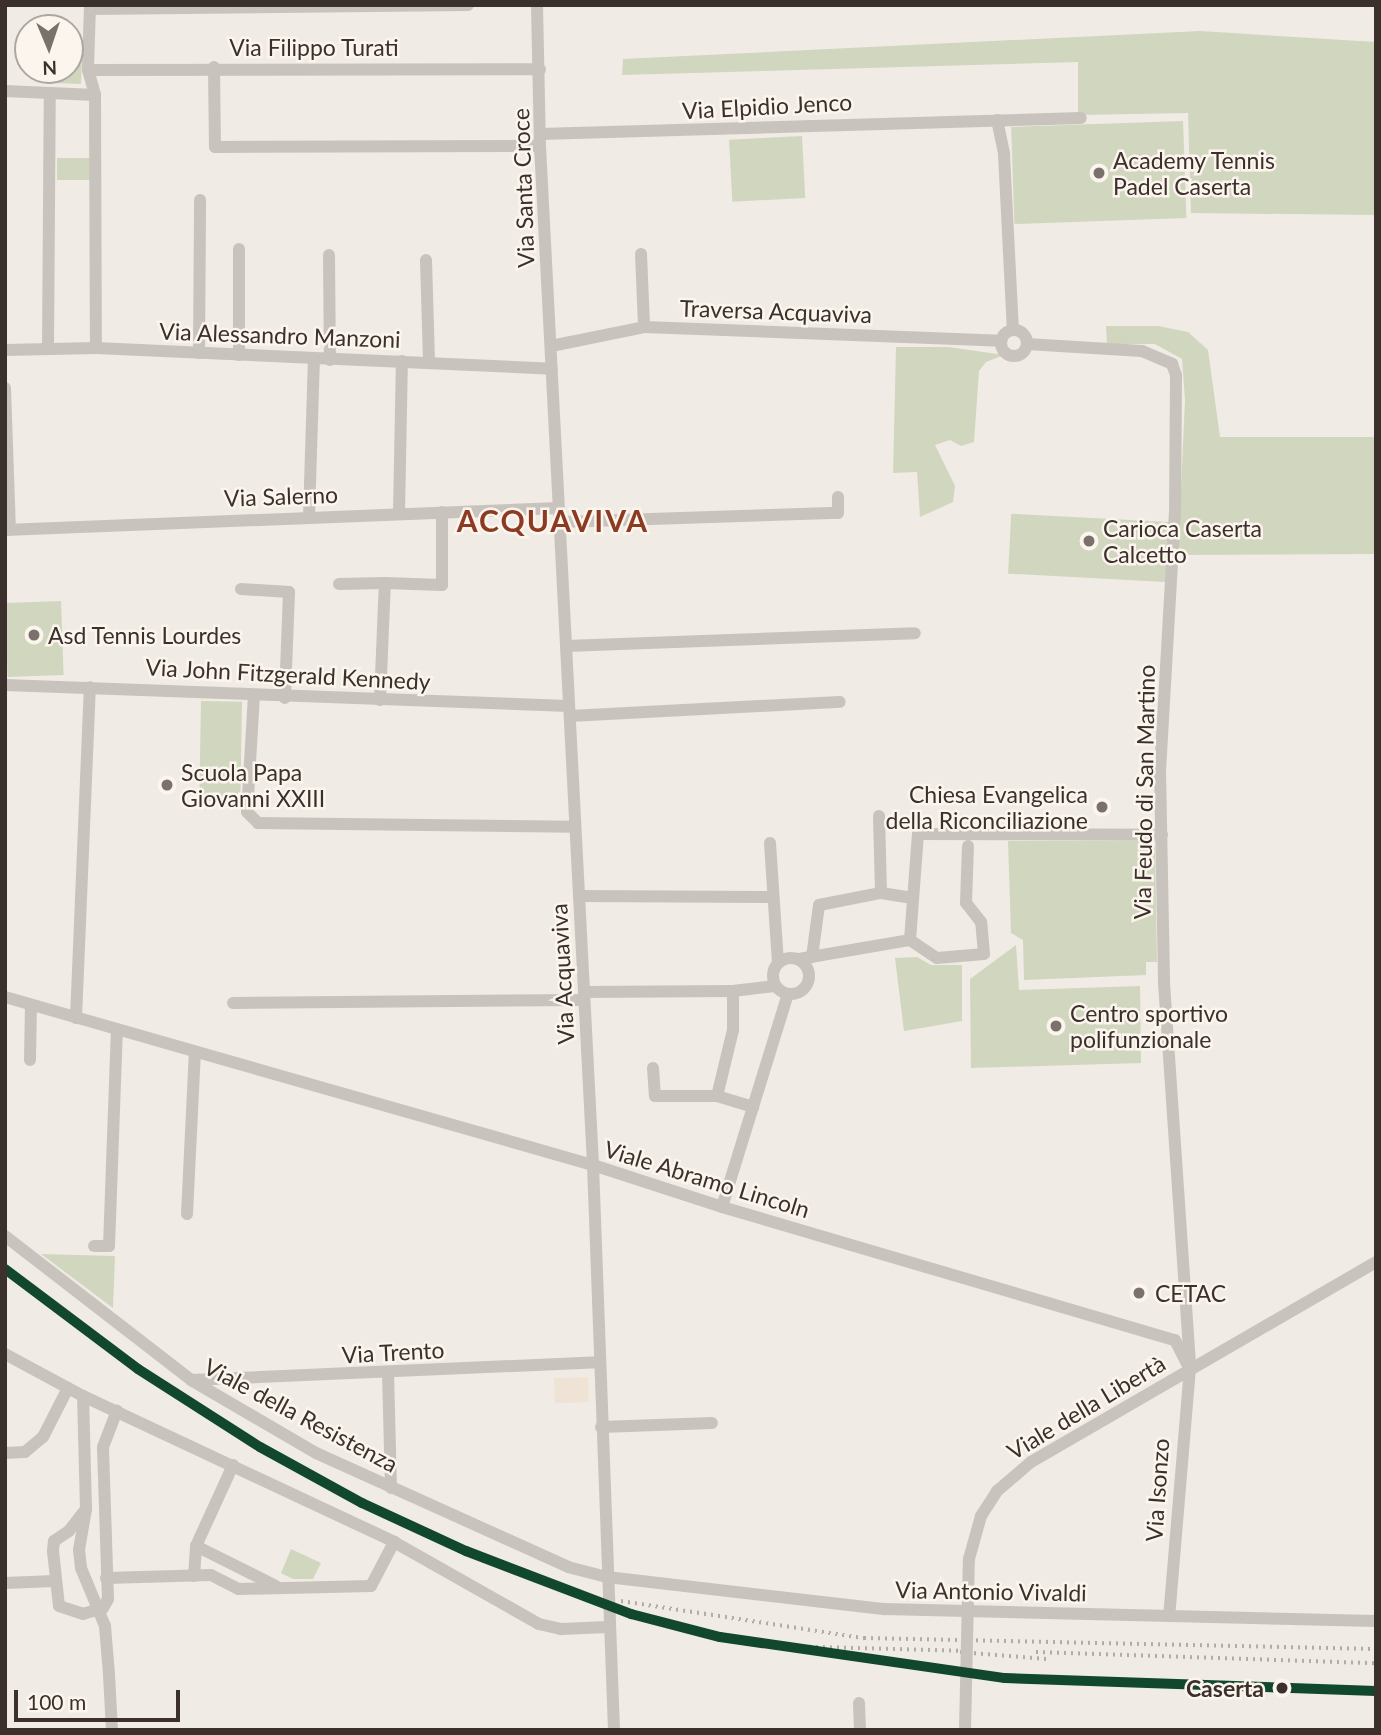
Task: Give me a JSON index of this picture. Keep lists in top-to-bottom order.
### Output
{
  "streets": {
    "street": [
      "Via Filippo Turati",
      "Via Elpidio Jenco",
      "Via Santa Croce",
      "Traversa Acquaviva",
      "Via Alessandro Manzoni",
      "Via Salerno",
      "Via John Fitzgerald Kennedy",
      "Via Feudo di San Martino",
      "Via Acquaviva",
      "Viale Abramo Lincoln",
      "Via Trento",
      "Viale della Libertà",
      "Viale della Resistenza",
      "Via Isonzo",
      "Via Antonio Vivaldi"
    ]
  },
  "crossings": [
    ["Via Filippo Turati", "Via Elpidio Jenco"],
    ["Via Filippo Turati", "Via Santa Croce"],
    ["Via Elpidio Jenco", "Via Santa Croce"],
    ["Via Santa Croce", "Traversa Acquaviva"],
    ["Via Santa Croce", "Via Alessandro Manzoni"],
    ["Via Santa Croce", "Via Acquaviva"],
    ["Traversa Acquaviva", "Via Feudo di San Martino"],
    ["Via Alessandro Manzoni", "Via Acquaviva"],
    ["Via Salerno", "Via Acquaviva"],
    ["Via John Fitzgerald Kennedy", "Via Acquaviva"],
    ["Via Feudo di San Martino", "Viale Abramo Lincoln"],
    ["Via Feudo di San Martino", "Viale della Libertà"],
    ["Via Feudo di San Martino", "Via Isonzo"],
    ["Via Acquaviva", "Viale Abramo Lincoln"],
    ["Via Acquaviva", "Via Trento"],
    ["Via Acquaviva", "Viale della Resistenza"],
    ["Via Acquaviva", "Via Antonio Vivaldi"],
    ["Viale Abramo Lincoln", "Viale della Libertà"],
    ["Viale Abramo Lincoln", "Via Isonzo"],
    ["Via Trento", "Viale della Resistenza"],
    ["Viale della Libertà", "Via Isonzo"],
    ["Viale della Resistenza", "Via Antonio Vivaldi"],
    ["Via Isonzo", "Via Antonio Vivaldi"]
  ],
  "districts": ["ACQUAVIVA"],
  "places": [
    "Academy Tennis Padel Caserta",
    "Carioca Caserta Calcetto",
    "Asd Tennis Lourdes",
    "Scuola Papa Giovanni XXIII",
    "Chiesa Evangelica della Riconciliazione",
    "Centro sportivo polifunzionale",
    "CETAC",
    "Caserta"
  ],
  "scale_bar": "100 m",
  "north": "bottom"
}
